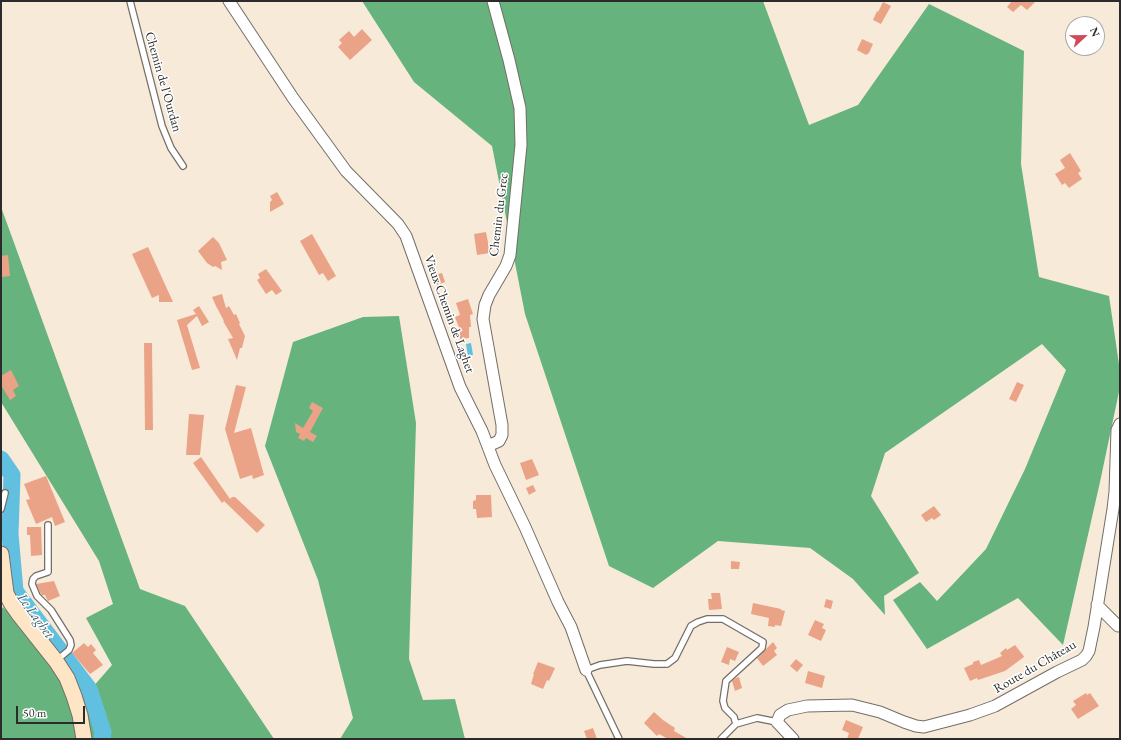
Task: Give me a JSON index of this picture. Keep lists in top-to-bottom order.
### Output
{
  "streets": {
    "street": ["Chemin du Grec", "Vieux Chemin de Laghet", "Route du Château"],
    "lane": ["Chemin de l'Ourdan"]
  },
  "crossings": [
    ["Chemin du Grec", "Vieux Chemin de Laghet"]
  ],
  "water": ["Le Laghet"],
  "scale_bar": "50 m",
  "north": "right"
}
